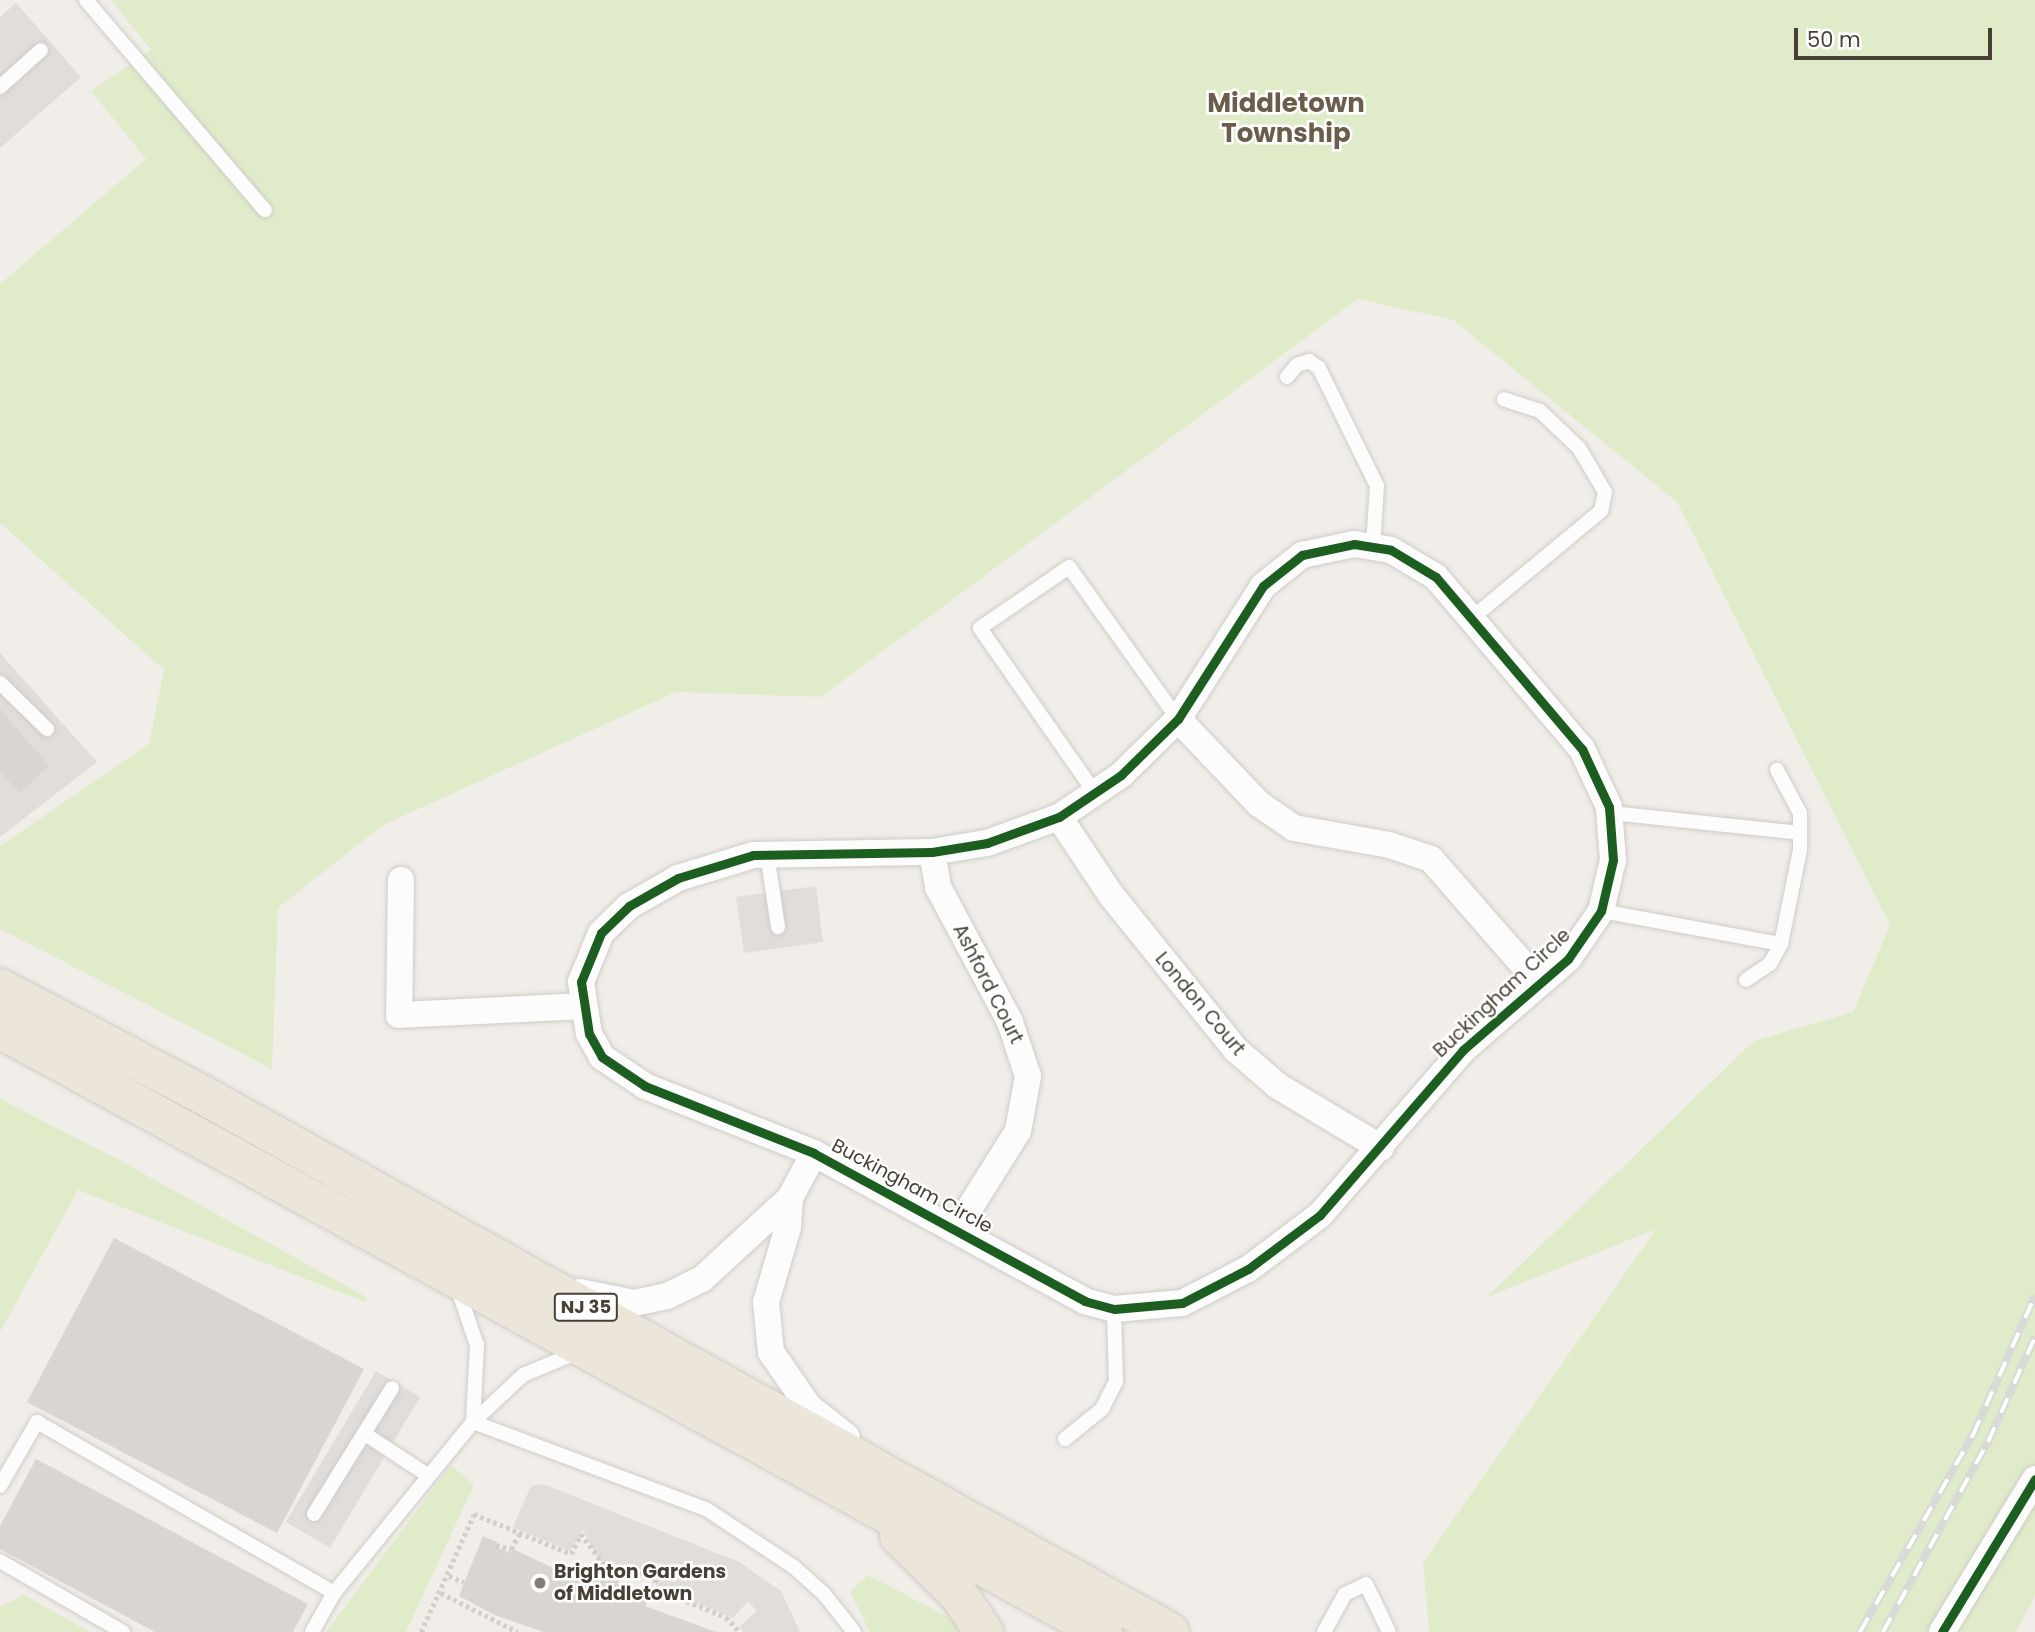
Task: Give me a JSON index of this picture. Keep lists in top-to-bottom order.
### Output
{
  "streets": {
    "highway": ["NJ 35"],
    "street": ["Ashford Court", "Buckingham Circle", "London Court"]
  },
  "crossings": [
    ["Ashford Court", "Buckingham Circle"],
    ["Buckingham Circle", "London Court"],
    ["Buckingham Circle", "NJ 35"]
  ],
  "districts": ["Middletown Township"],
  "places": ["Brighton Gardens of Middletown"],
  "scale_bar": "50 m"
}
